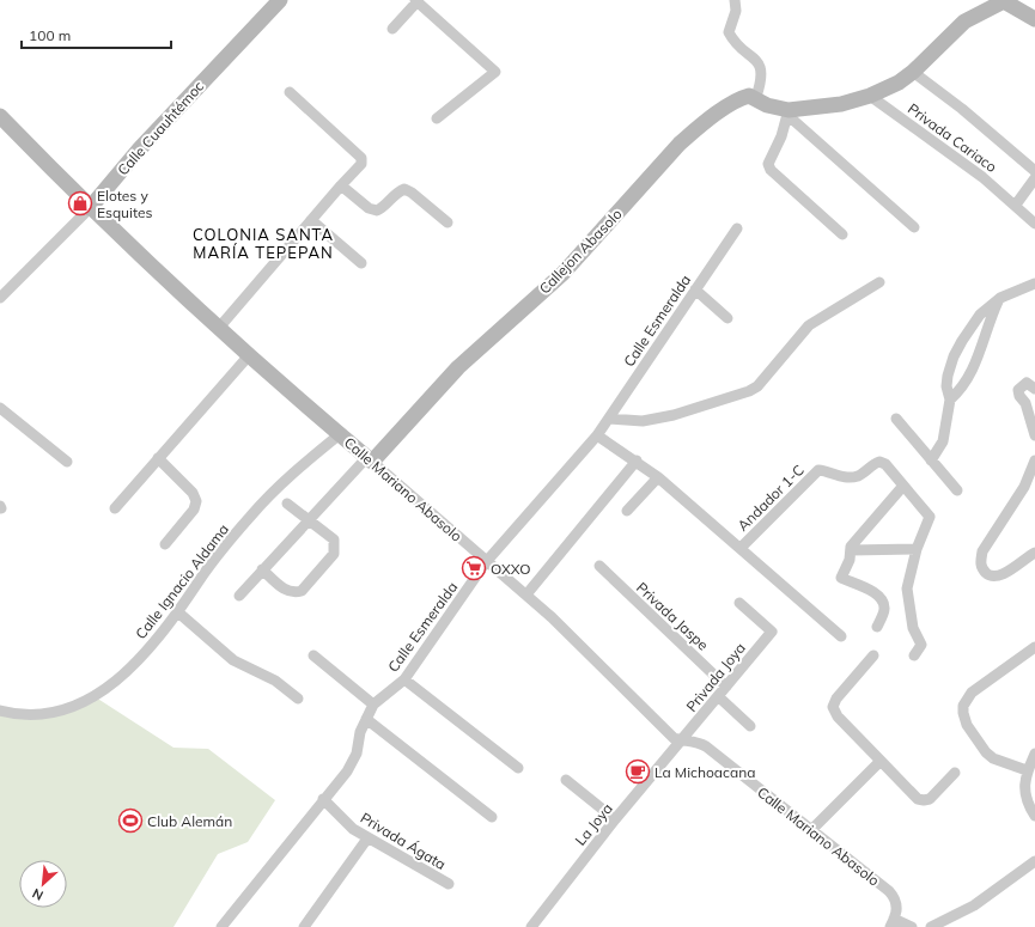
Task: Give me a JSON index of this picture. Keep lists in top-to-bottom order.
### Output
{
  "streets": {
    "street": [
      "Calle Cuauhtémoc",
      "Privada Cariaco",
      "Callejon Abasolo",
      "Calle Esmeralda",
      "Calle Mariano Abasolo",
      "Andador 1-C",
      "Calle Ignacio Aldama",
      "Privada Jaspe",
      "Privada Joya",
      "La Joya",
      "Privada Ágata"
    ]
  },
  "crossings": [
    ["Calle Cuauhtémoc", "Calle Mariano Abasolo"],
    ["Callejon Abasolo", "Calle Mariano Abasolo"],
    ["Calle Esmeralda", "Calle Mariano Abasolo"],
    ["Calle Esmeralda", "Privada Ágata"],
    ["Calle Mariano Abasolo", "Calle Ignacio Aldama"],
    ["Calle Mariano Abasolo", "Privada Joya"],
    ["Calle Mariano Abasolo", "La Joya"],
    ["Privada Jaspe", "Privada Joya"],
    ["Privada Joya", "La Joya"]
  ],
  "districts": ["COLONIA SANTA MARÍA TEPEPAN"],
  "places": {
    "shop": ["Elotes y Esquites"],
    "supermarket": ["OXXO"],
    "cafe": ["La Michoacana"],
    "sports": ["Club Alemán"]
  },
  "scale_bar": "100 m",
  "north": "bottom left"
}
